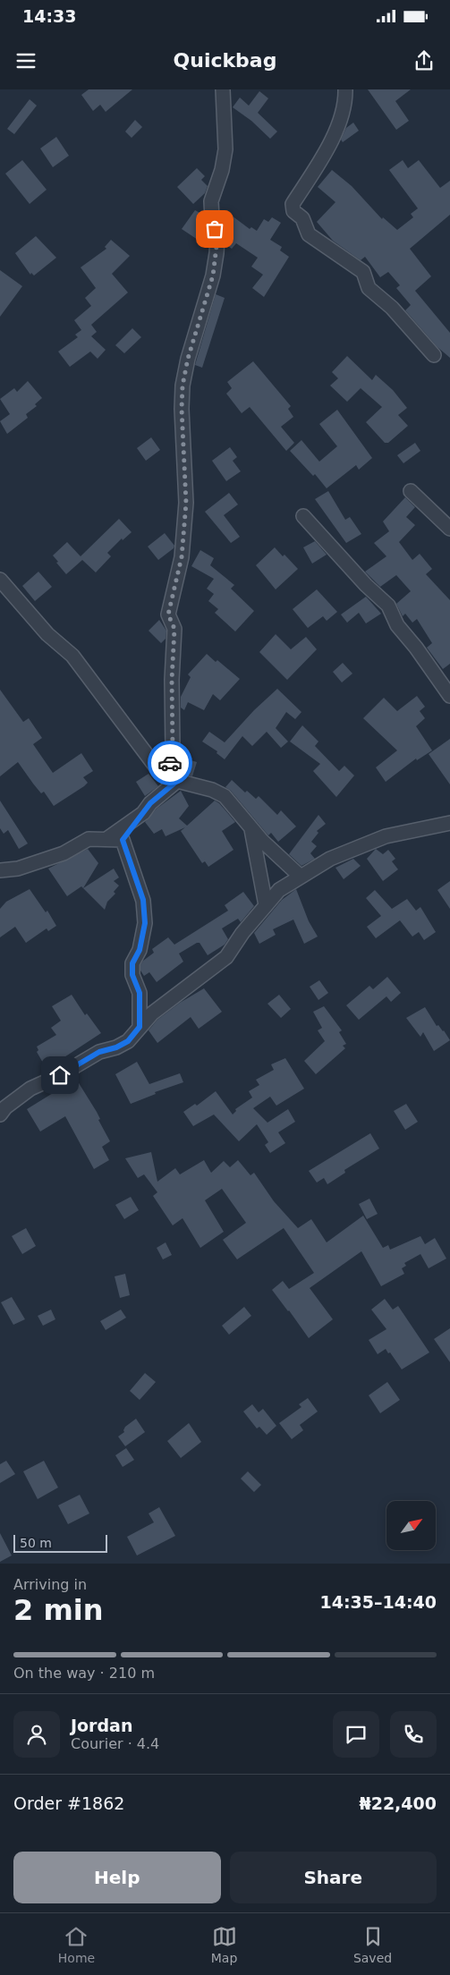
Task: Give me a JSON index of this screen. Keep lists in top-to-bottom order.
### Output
{
  "scale_bar": "50 m",
  "north": "top right",
  "page": {
    "status": "14:33",
    "header": "Quickbag",
    "scale": "50 m",
    "heading": ["2 min", "Arriving in", "14:35–14:40"],
    "panel": [
      "Jordan",
      "Courier · 4.4",
      "Order #1862",
      "₦22,400"
    ],
    "bar": "On the way · 210 m",
    "buttons": ["Help", "Share"],
    "tabs": ["Home", "Map", "Saved"]
  }
}
